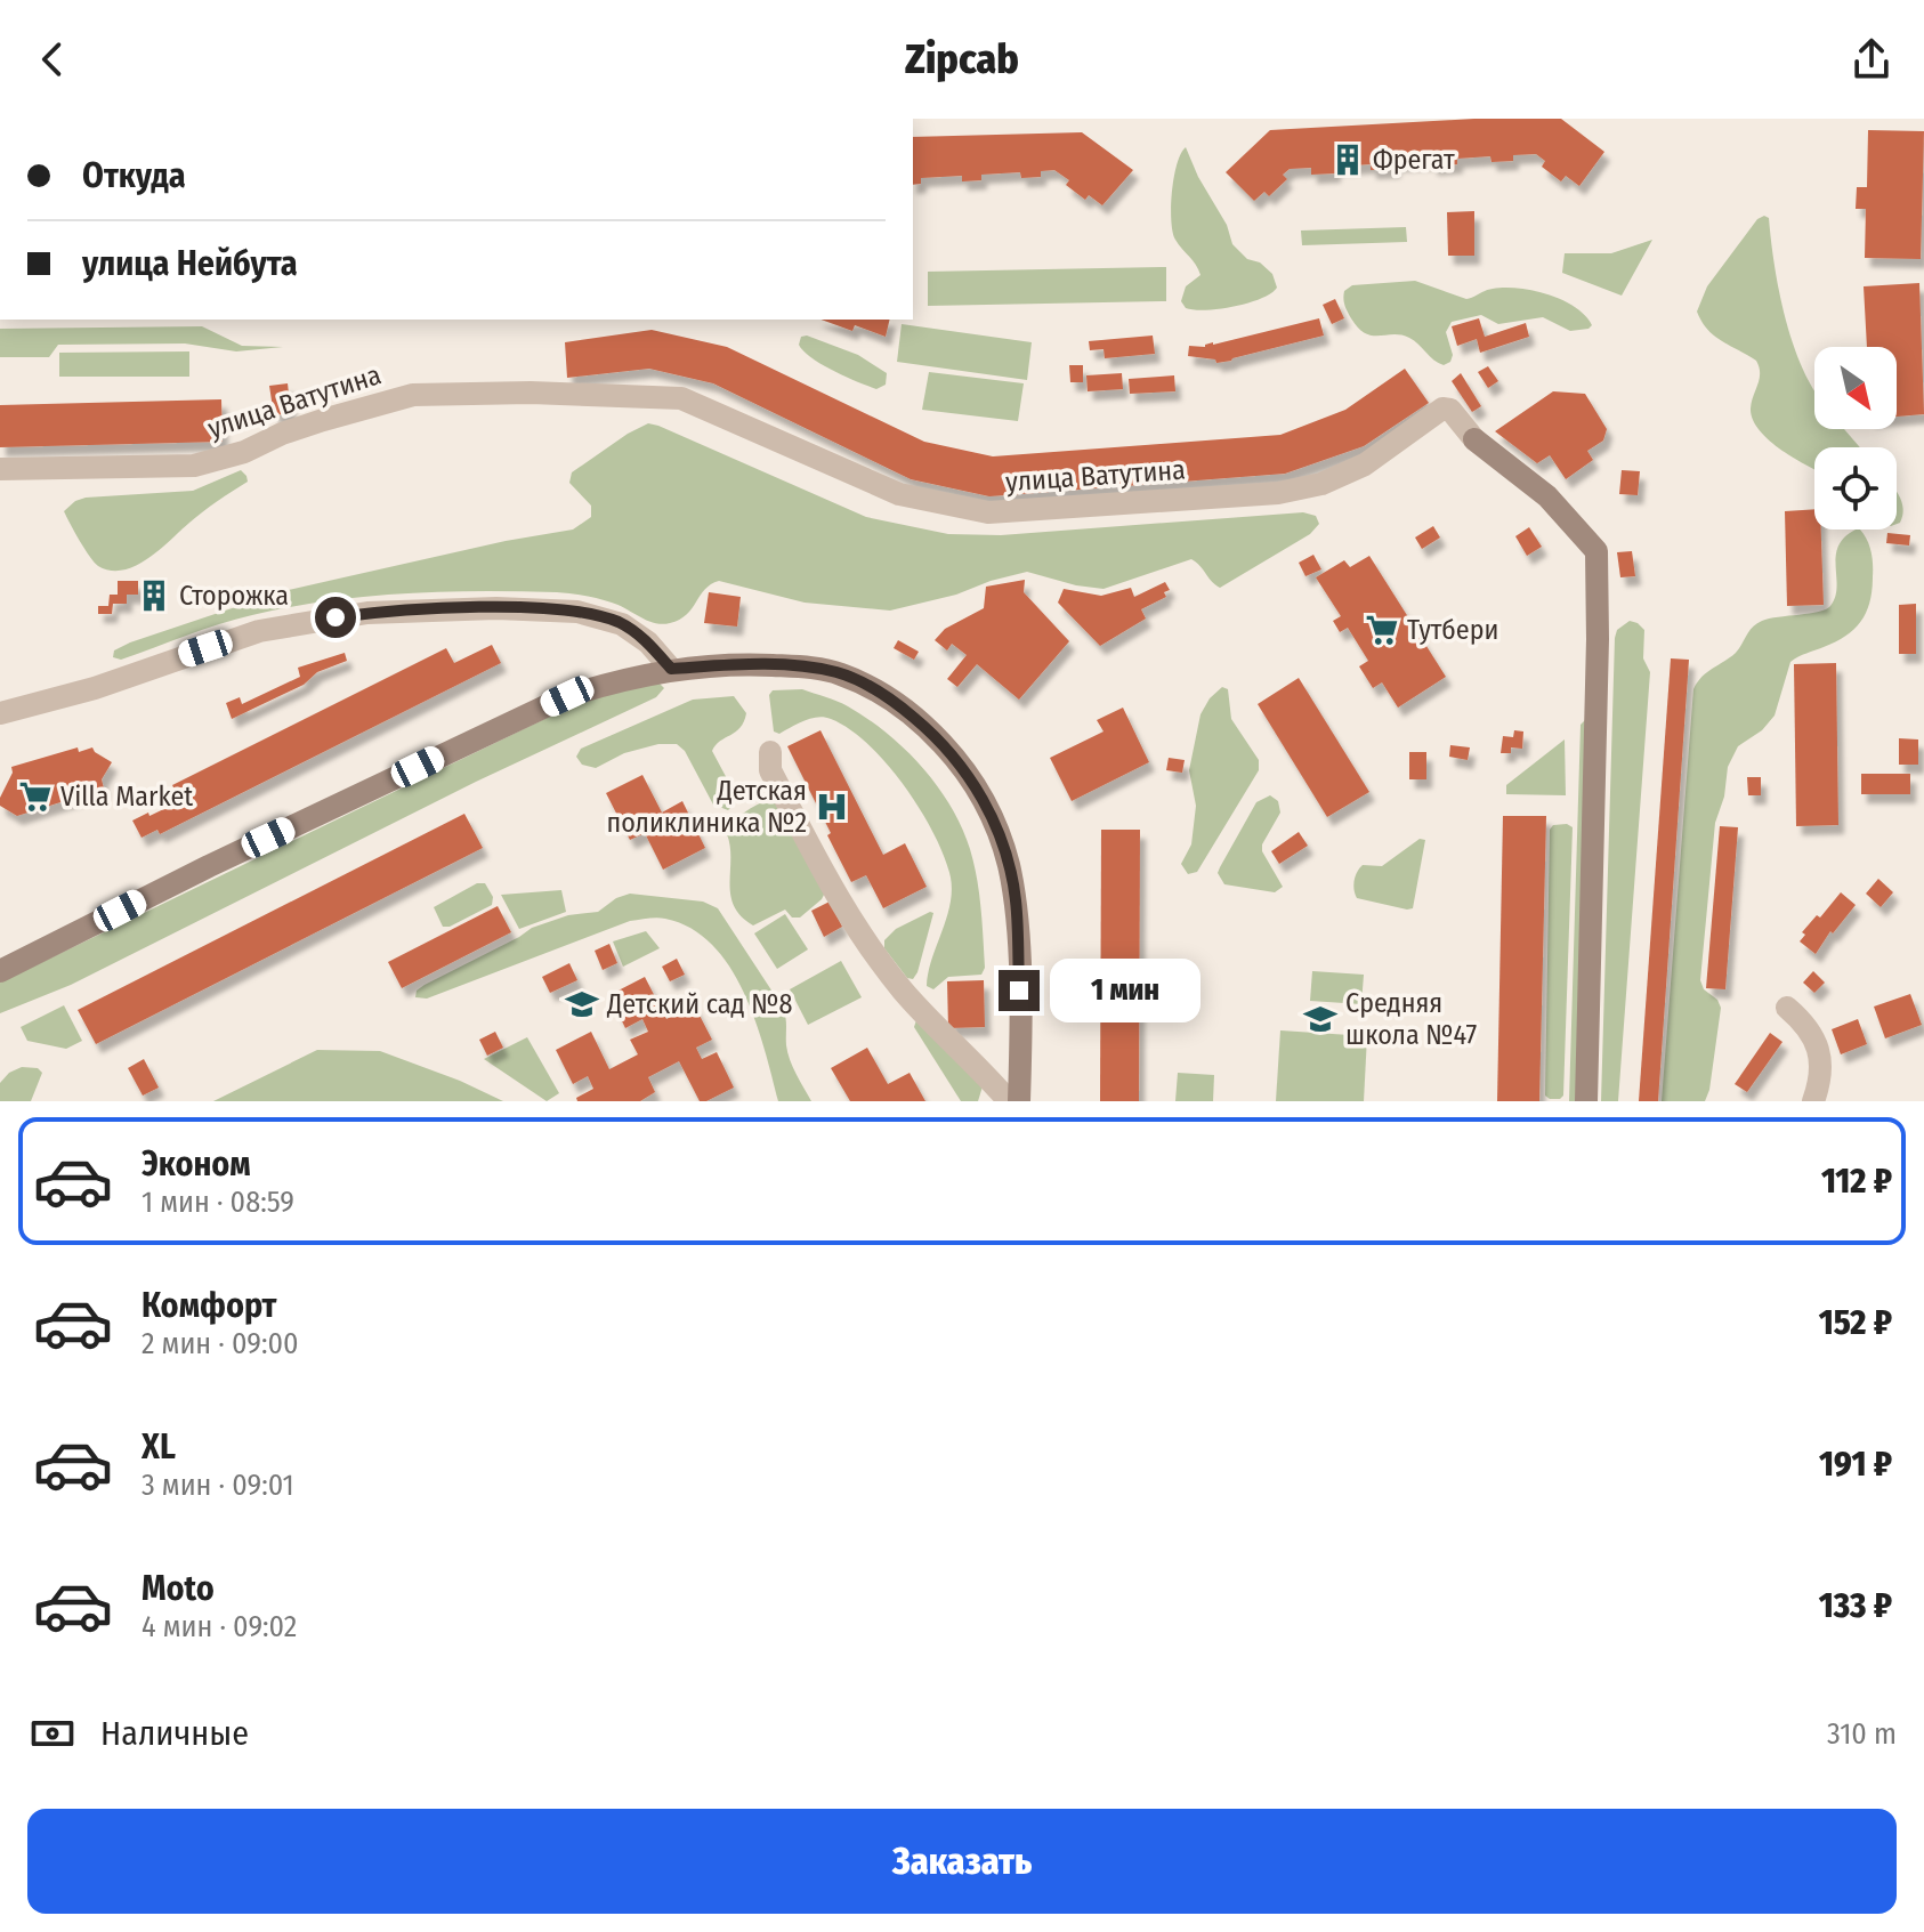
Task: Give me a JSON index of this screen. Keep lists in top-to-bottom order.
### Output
{
  "streets": {
    "street": ["улица Ватутина"]
  },
  "places": {
    "building": ["Фрегат", "Сторожка"],
    "supermarket": ["Тутбери", "Villa Market"],
    "hospital": ["Детская поликлиника №2"],
    "school or university": ["Детский сад №8", "Средняя школа №47"]
  },
  "north": "bottom right",
  "page": {
    "header": "Zipcab",
    "banner": ["Откуда", "улица Нейбута"],
    "bubble": "1 мин",
    "list": [
      {
        "name": "Эконом",
        "note": "1 мин · 08:59",
        "value": "112 ₽"
      },
      {
        "name": "Комфорт",
        "note": "2 мин · 09:00",
        "value": "152 ₽"
      },
      {
        "name": "XL",
        "note": "3 мин · 09:01",
        "value": "191 ₽"
      },
      {
        "name": "Moto",
        "note": "4 мин · 09:02",
        "value": "133 ₽"
      }
    ],
    "pay": ["Наличные", "310 m"],
    "buttons": "Заказать"
  }
}
